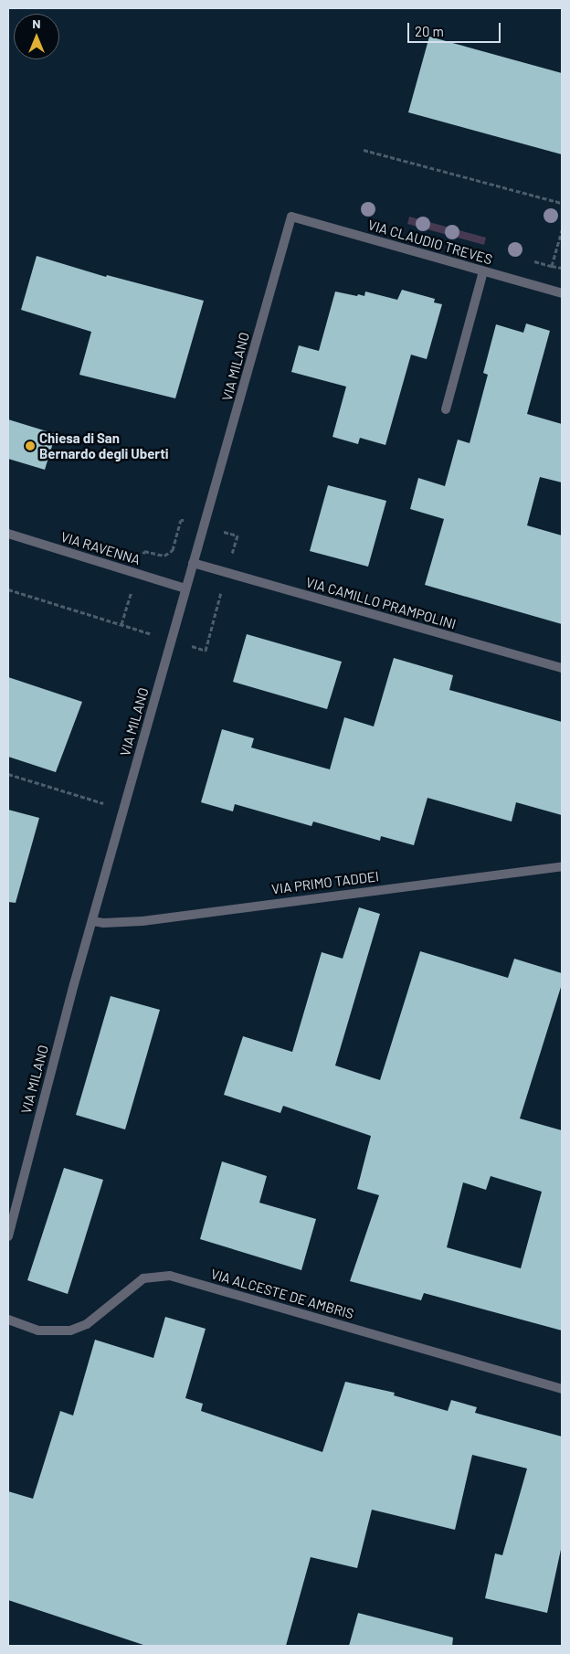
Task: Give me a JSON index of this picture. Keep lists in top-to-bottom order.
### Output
{
  "streets": {
    "street": [
      "VIA CLAUDIO TREVES",
      "VIA MILANO",
      "VIA RAVENNA",
      "VIA CAMILLO PRAMPOLINI",
      "VIA PRIMO TADDEI",
      "VIA ALCESTE DE AMBRIS"
    ]
  },
  "crossings": [
    ["VIA CLAUDIO TREVES", "VIA MILANO"],
    ["VIA MILANO", "VIA RAVENNA"],
    ["VIA MILANO", "VIA CAMILLO PRAMPOLINI"],
    ["VIA MILANO", "VIA PRIMO TADDEI"]
  ],
  "places": ["Chiesa di San Bernardo degli Uberti"],
  "scale_bar": "20 m",
  "north": "top"
}
